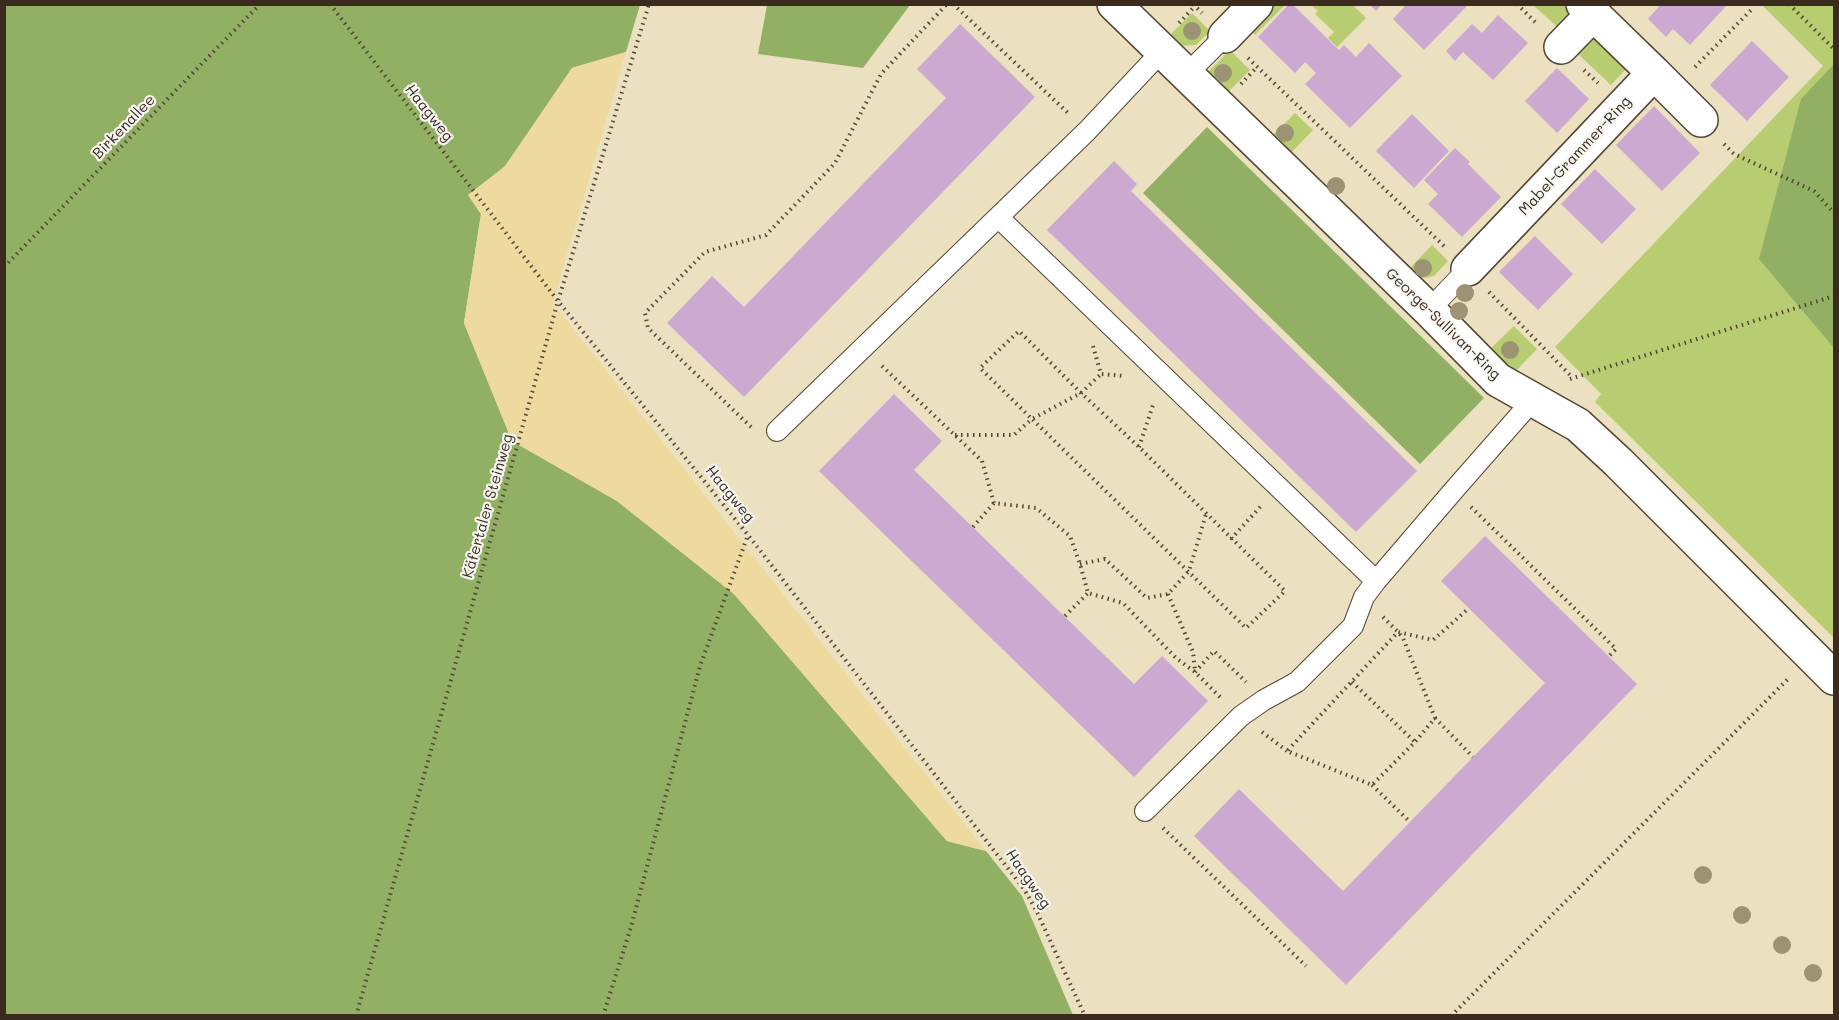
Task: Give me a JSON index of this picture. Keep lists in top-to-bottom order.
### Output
{
  "streets": {
    "street": ["Mabel-Grammer-Ring", "George-Sullivan-Ring"],
    "path": ["Haagweg", "Birkenallee", "Käfertaler Steinweg"]
  },
  "crossings": [
    ["Haagweg", "Käfertaler Steinweg"],
    ["Mabel-Grammer-Ring", "George-Sullivan-Ring"]
  ]
}
